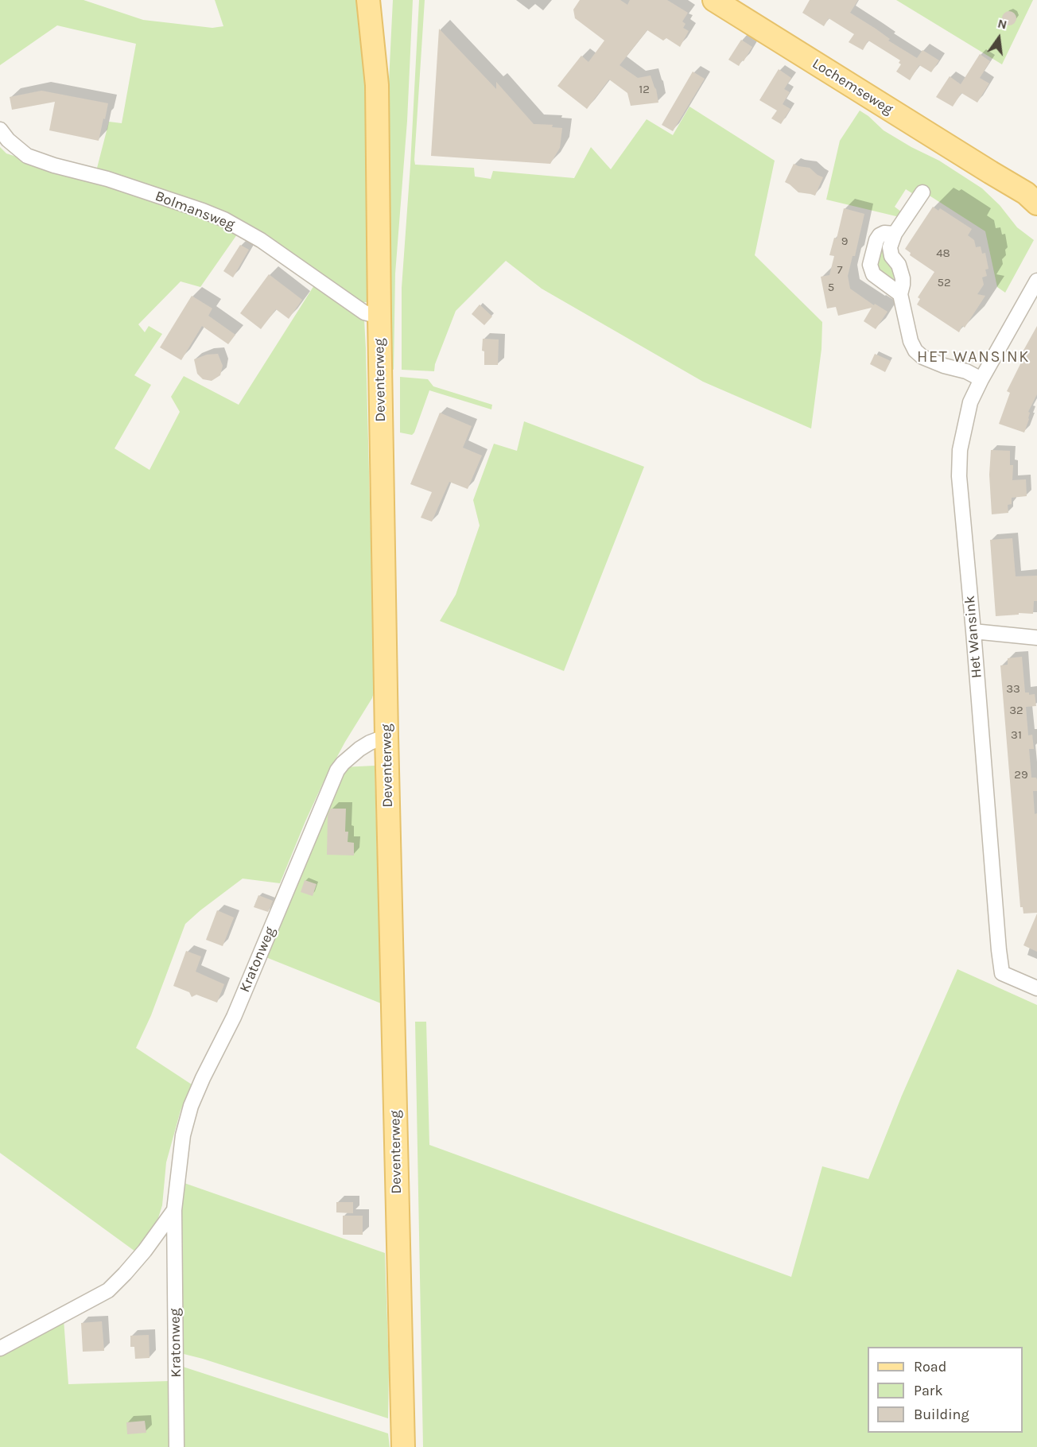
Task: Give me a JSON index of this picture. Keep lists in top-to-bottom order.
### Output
{
  "streets": {
    "main road": ["Lochemseweg", "Deventerweg"],
    "street": ["Bolmansweg", "Het Wansink", "Kratonweg"]
  },
  "crossings": [
    ["Bolmansweg", "Deventerweg"],
    ["Deventerweg", "Kratonweg"]
  ],
  "districts": ["HET WANSINK"],
  "house_numbers": [
    "12",
    "9",
    "48",
    "7",
    "52",
    "5",
    "33",
    "32",
    "31",
    "29"
  ],
  "legend": ["Road", "Park", "Building"],
  "north": "top"
}
